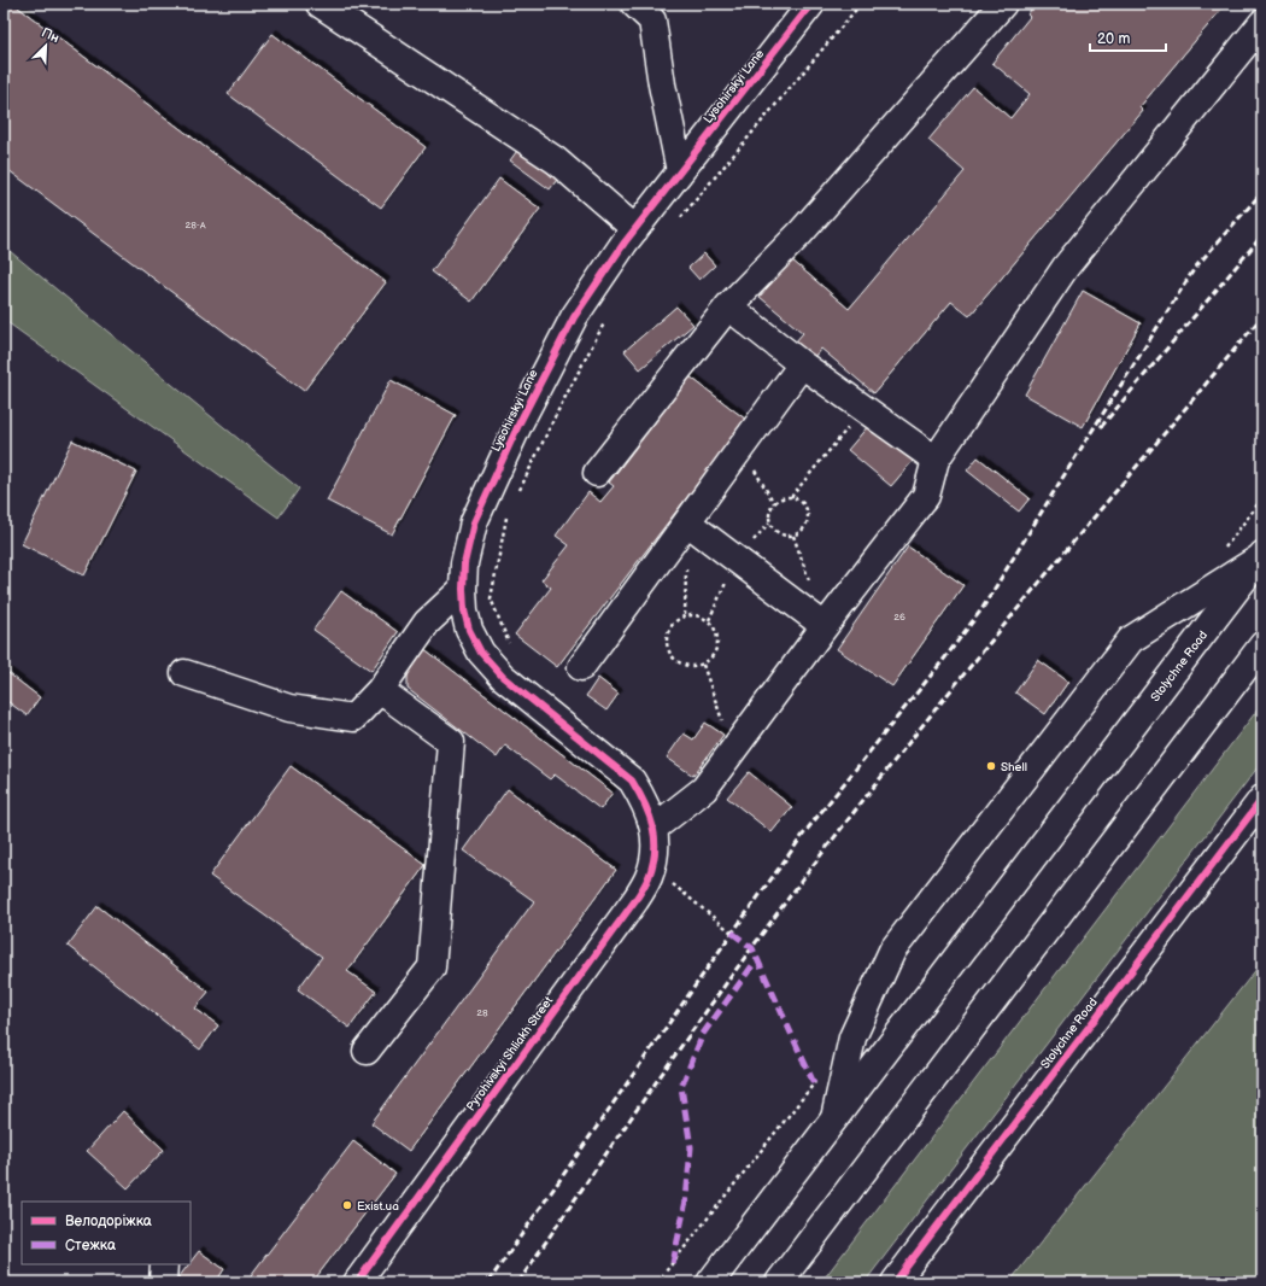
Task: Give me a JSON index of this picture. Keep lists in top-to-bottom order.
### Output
{
  "streets": {
    "main road": ["Lysohirskyi Lane", "Stolychne Road", "Pyrohivskyi Shliakh Street"]
  },
  "crossings": [
    ["Lysohirskyi Lane", "Pyrohivskyi Shliakh Street"]
  ],
  "places": ["Shell", "Exist.ua"],
  "house_numbers": ["28-А", "26", "28"],
  "legend": ["Велодоріжка", "Стежка"],
  "scale_bar": "20 m",
  "north": "top right"
}
